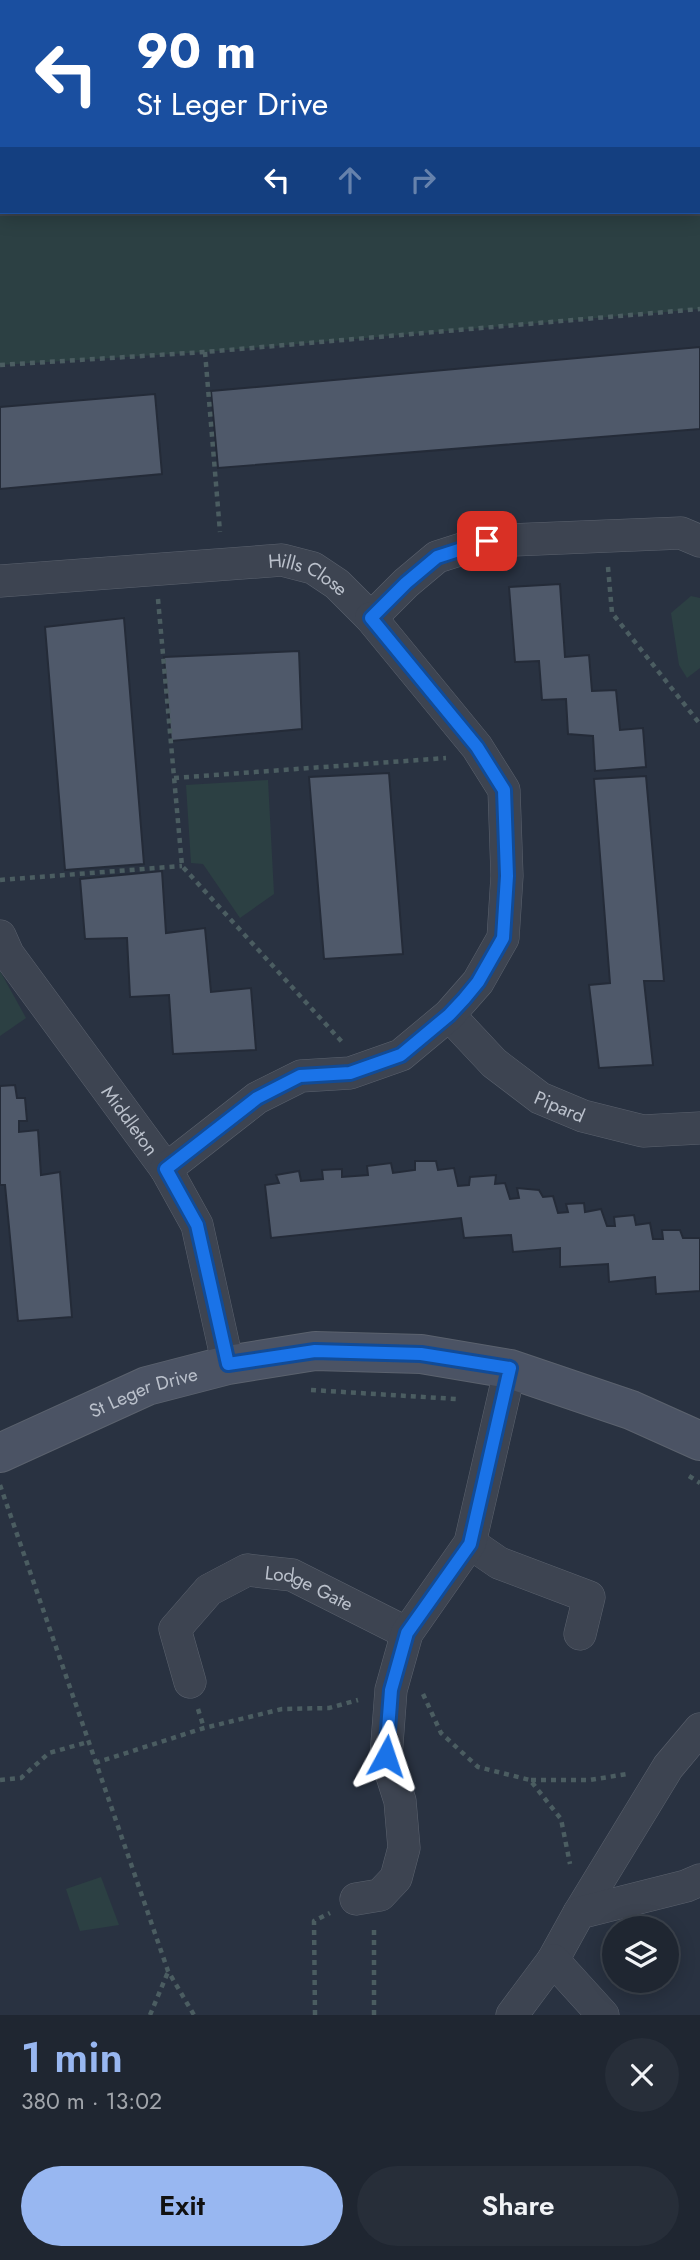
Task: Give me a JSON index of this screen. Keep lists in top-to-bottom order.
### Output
{
  "streets": {
    "street": [
      "Hills Close",
      "Pipard",
      "Middleton",
      "St Leger Drive",
      "Lodge Gate"
    ]
  },
  "crossings": [
    ["Middleton", "St Leger Drive"]
  ],
  "page": {
    "turn": ["90 m", "St Leger Drive"],
    "heading": ["1 min", "380 m · 13:02"],
    "buttons": ["Exit", "Share"]
  }
}
